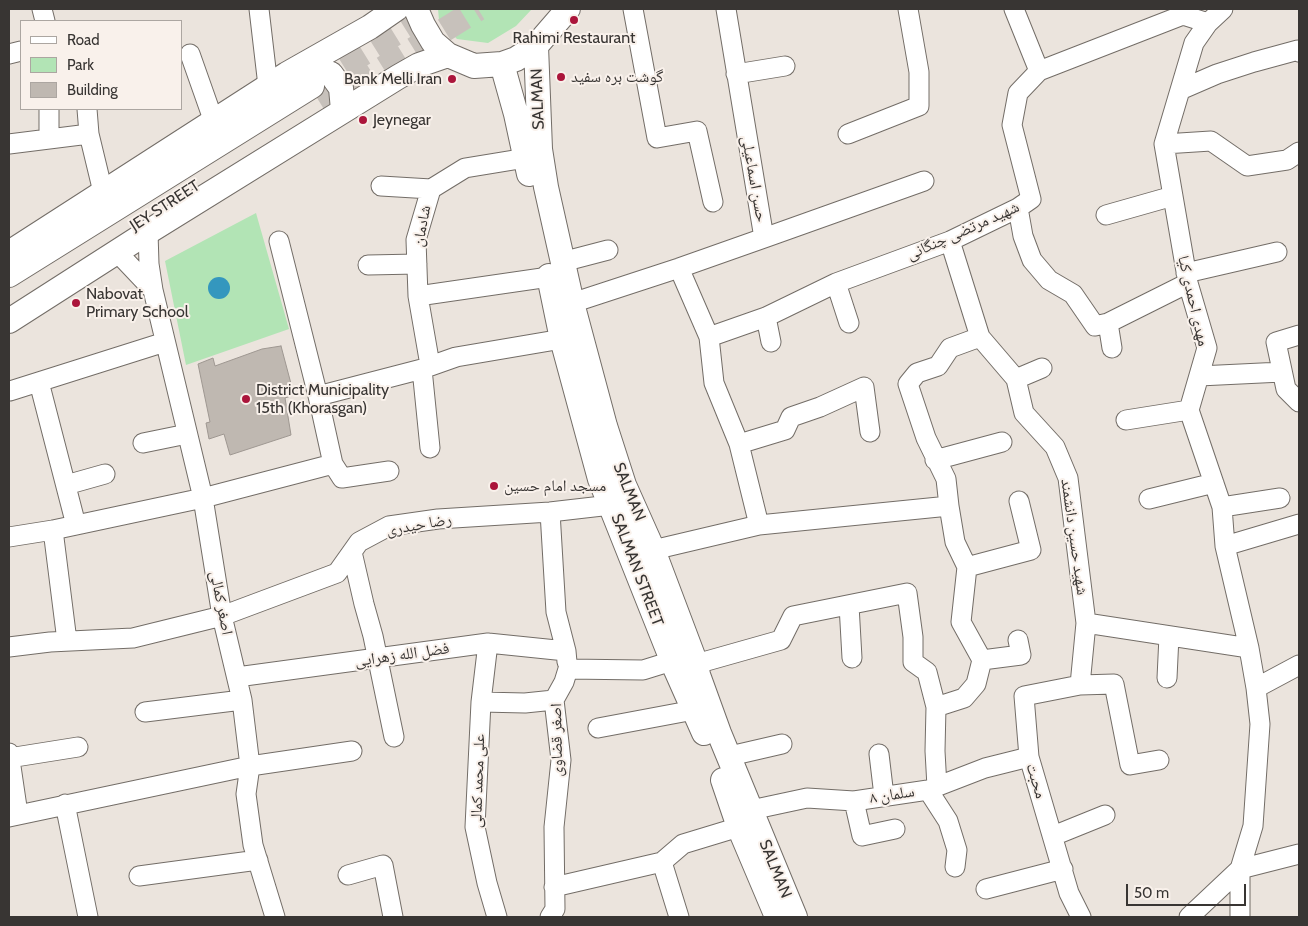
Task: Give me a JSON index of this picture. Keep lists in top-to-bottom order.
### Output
{
  "streets": {
    "main road": ["SALMAN", "JEY STREET", "SALMAN STREET"],
    "street": [
      "حسن اسماعیلی",
      "شادمان",
      "شهید مرتضی چنگانی",
      "مهدی احمدی کیا",
      "رضا حیدری",
      "شهید حسین دانشمند",
      "اصغر کمالی",
      "فضل الله زهرایی",
      "اصغر قضاوی",
      "علی محمد کمالی",
      "محبت",
      "سلمان ۸"
    ]
  },
  "crossings": [
    ["SALMAN", "حسن اسماعیلی"],
    ["SALMAN", "SALMAN STREET"],
    ["SALMAN", "سلمان ۸"],
    ["شادمان", "SALMAN STREET"],
    ["شهید مرتضی چنگانی", "مهدی احمدی کیا"],
    ["شهید مرتضی چنگانی", "شهید حسین دانشمند"],
    ["رضا حیدری", "SALMAN STREET"],
    ["رضا حیدری", "اصغر کمالی"],
    ["شهید حسین دانشمند", "محبت"],
    ["SALMAN STREET", "سلمان ۸"],
    ["اصغر کمالی", "فضل الله زهرایی"],
    ["فضل الله زهرایی", "اصغر قضاوی"],
    ["فضل الله زهرایی", "علی محمد کمالی"],
    ["محبت", "سلمان ۸"]
  ],
  "places": [
    "Rahimi Restaurant",
    "گوشت بره سفید",
    "Bank Melli Iran",
    "Jeynegar",
    "Nabovat Primary School",
    "District Municipality 15th (Khorasgan)",
    "مسجد امام حسین"
  ],
  "legend": ["Road", "Park", "Building"],
  "scale_bar": "50 m"
}
